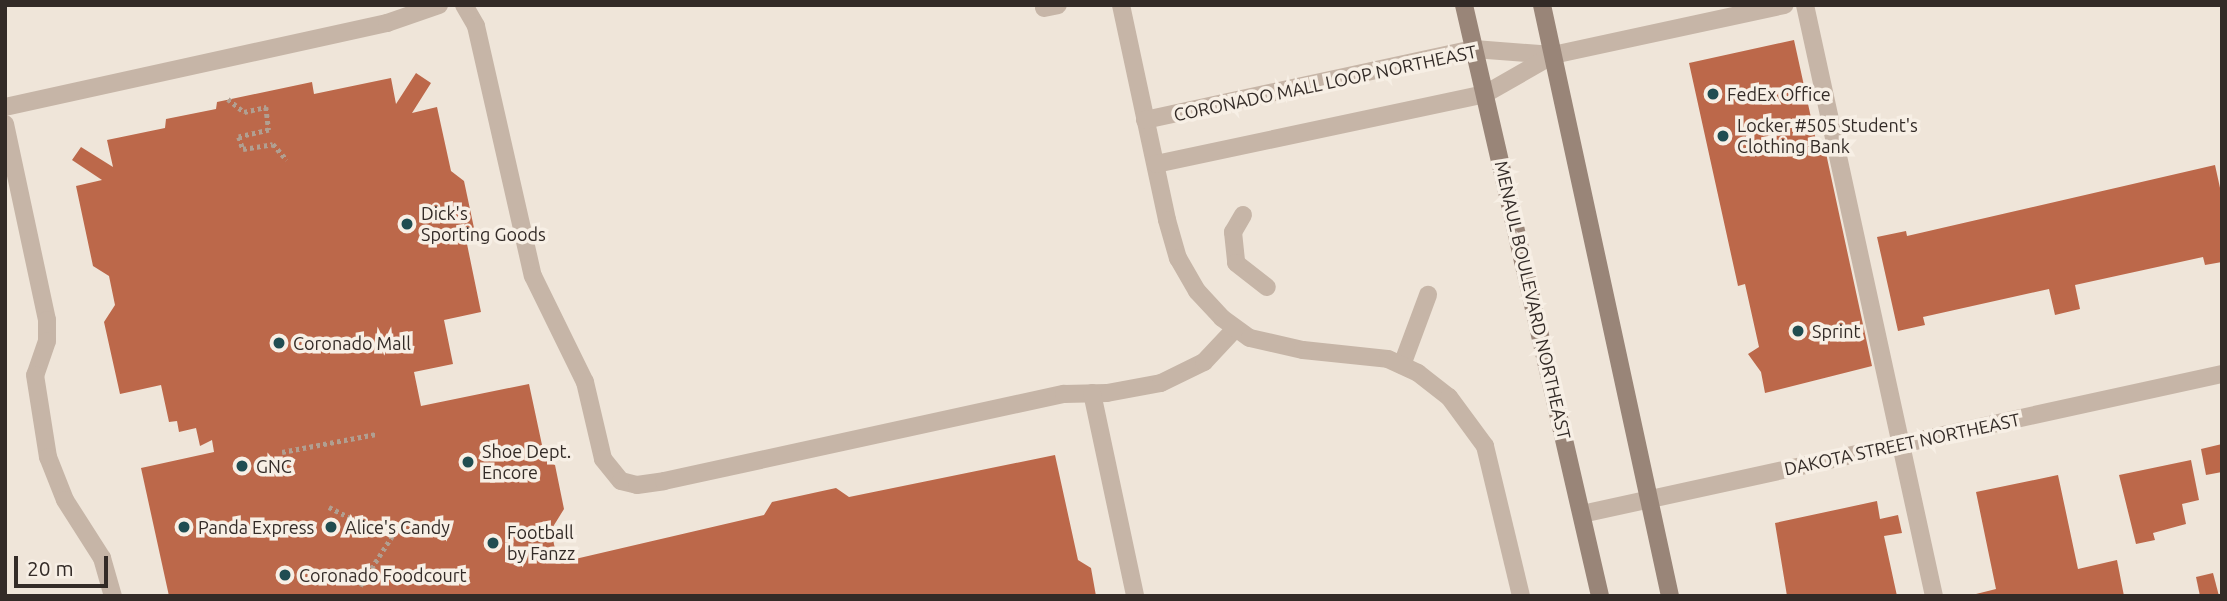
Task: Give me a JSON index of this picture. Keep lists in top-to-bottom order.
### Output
{
  "streets": {
    "main road": ["MENAUL BOULEVARD NORTHEAST"],
    "street": ["CORONADO MALL LOOP NORTHEAST", "DAKOTA STREET NORTHEAST"]
  },
  "crossings": [
    ["CORONADO MALL LOOP NORTHEAST", "MENAUL BOULEVARD NORTHEAST"],
    ["MENAUL BOULEVARD NORTHEAST", "DAKOTA STREET NORTHEAST"]
  ],
  "places": [
    "FedEx Office",
    "Locker #505 Student's Clothing Bank",
    "Dick's Sporting Goods",
    "Sprint",
    "Coronado Mall",
    "Shoe Dept. Encore",
    "GNC",
    "Panda Express",
    "Alice's Candy",
    "Football by Fanzz",
    "Coronado Foodcourt"
  ],
  "scale_bar": "20 m"
}
